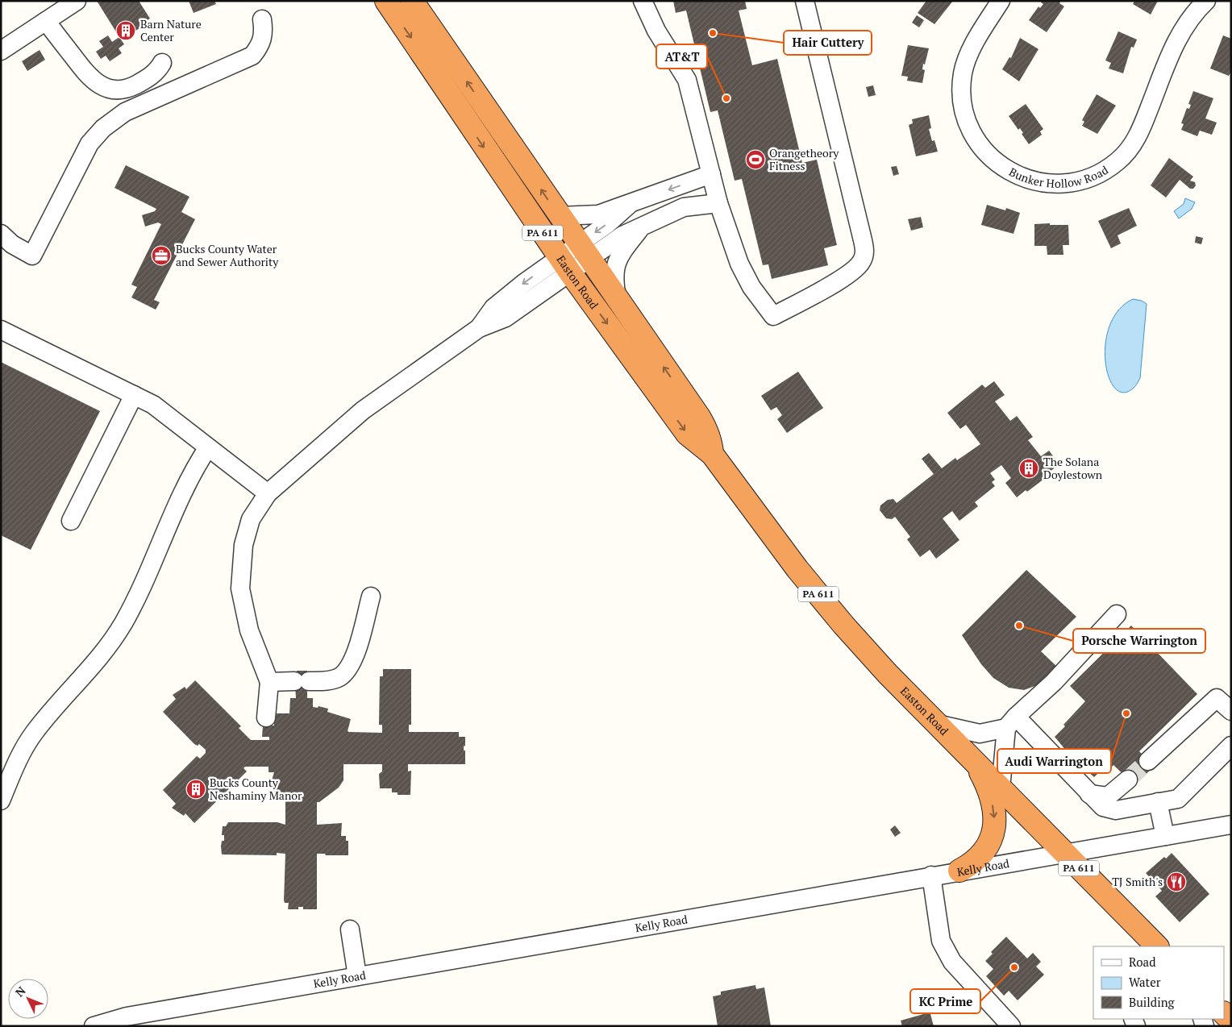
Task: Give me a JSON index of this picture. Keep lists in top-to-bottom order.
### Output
{
  "streets": {
    "highway": ["PA 611", "Easton Road"],
    "street": ["Bunker Hollow Road", "Kelly Road"]
  },
  "crossings": [
    ["Easton Road", "Kelly Road"]
  ],
  "places": {
    "building": ["Barn Nature Center", "The Solana Doylestown", "Bucks County Neshaminy Manor"],
    "other": [
      "Hair Cuttery",
      "AT&T",
      "Porsche Warrington",
      "Audi Warrington",
      "KC Prime"
    ],
    "sports": ["Orangetheory Fitness"],
    "office": ["Bucks County Water and Sewer Authority"],
    "restaurant": ["TJ Smith's"]
  },
  "legend": ["Road", "Water", "Building"],
  "north": "top left"
}
